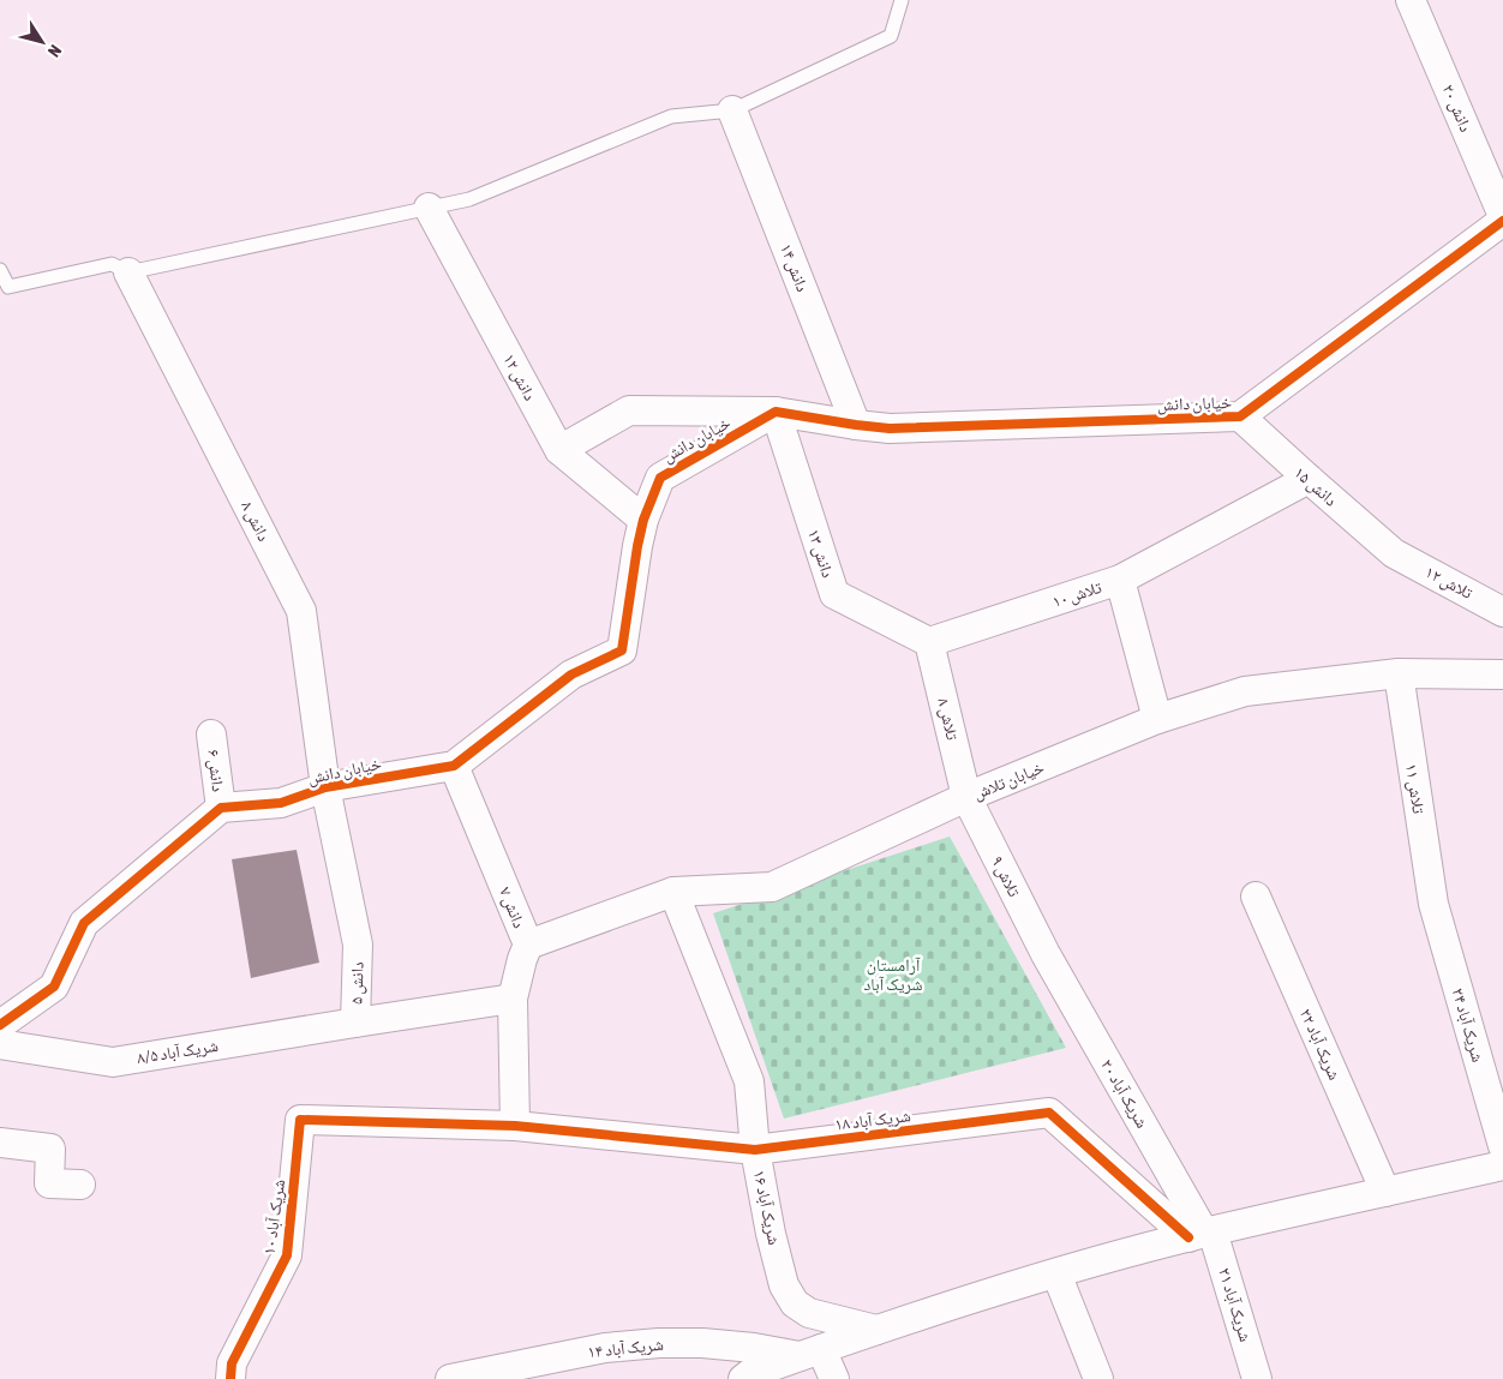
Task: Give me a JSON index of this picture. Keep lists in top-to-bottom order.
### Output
{
  "streets": {
    "street": [
      "دانش ۲۰",
      "دانش ۱۴",
      "دانش ۱۲",
      "خیابان دانش",
      "دانش ۱۵",
      "دانش ۸",
      "دانش ۱۳",
      "تلاش ۱۲",
      "تلاش ۱۰",
      "تلاش ۸",
      "دانش ۶",
      "خیابان تلاش",
      "تلاش ۱۱",
      "تلاش ۹",
      "دانش ۷",
      "دانش ۵",
      "شریک آباد ۲۴",
      "شریک آباد ۲۲",
      "شریک آباد ۸/۵",
      "شریک آباد ۲۰",
      "شریک آباد ۱۸",
      "شریک آباد ۱۶",
      "شریک آباد ۱۰",
      "شریک آباد ۲۱",
      "شریک آباد ۱۴"
    ]
  },
  "crossings": [
    ["دانش ۱۴", "خیابان دانش"],
    ["دانش ۱۲", "خیابان دانش"],
    ["خیابان دانش", "دانش ۱۵"],
    ["خیابان دانش", "دانش ۸"],
    ["خیابان دانش", "دانش ۱۳"],
    ["خیابان دانش", "دانش ۶"],
    ["خیابان دانش", "دانش ۷"],
    ["خیابان دانش", "دانش ۵"],
    ["دانش ۱۵", "تلاش ۱۲"],
    ["دانش ۸", "دانش ۵"],
    ["دانش ۱۳", "تلاش ۱۰"],
    ["دانش ۱۳", "تلاش ۸"],
    ["تلاش ۱۰", "تلاش ۸"],
    ["تلاش ۱۰", "خیابان تلاش"],
    ["تلاش ۸", "خیابان تلاش"],
    ["تلاش ۸", "تلاش ۹"],
    ["خیابان تلاش", "تلاش ۱۱"],
    ["خیابان تلاش", "تلاش ۹"],
    ["خیابان تلاش", "دانش ۷"],
    ["خیابان تلاش", "شریک آباد ۱۶"],
    ["تلاش ۱۱", "شریک آباد ۲۴"],
    ["تلاش ۹", "شریک آباد ۲۰"],
    ["دانش ۷", "دانش ۵"],
    ["دانش ۷", "شریک آباد ۱۸"],
    ["دانش ۵", "شریک آباد ۸/۵"],
    ["شریک آباد ۲۰", "شریک آباد ۱۸"],
    ["شریک آباد ۲۰", "شریک آباد ۲۱"],
    ["شریک آباد ۱۸", "شریک آباد ۱۶"],
    ["شریک آباد ۱۸", "شریک آباد ۱۰"],
    ["شریک آباد ۱۸", "شریک آباد ۲۱"]
  ],
  "parks": ["آرامستان شریک آباد"],
  "north": "bottom right"
}
